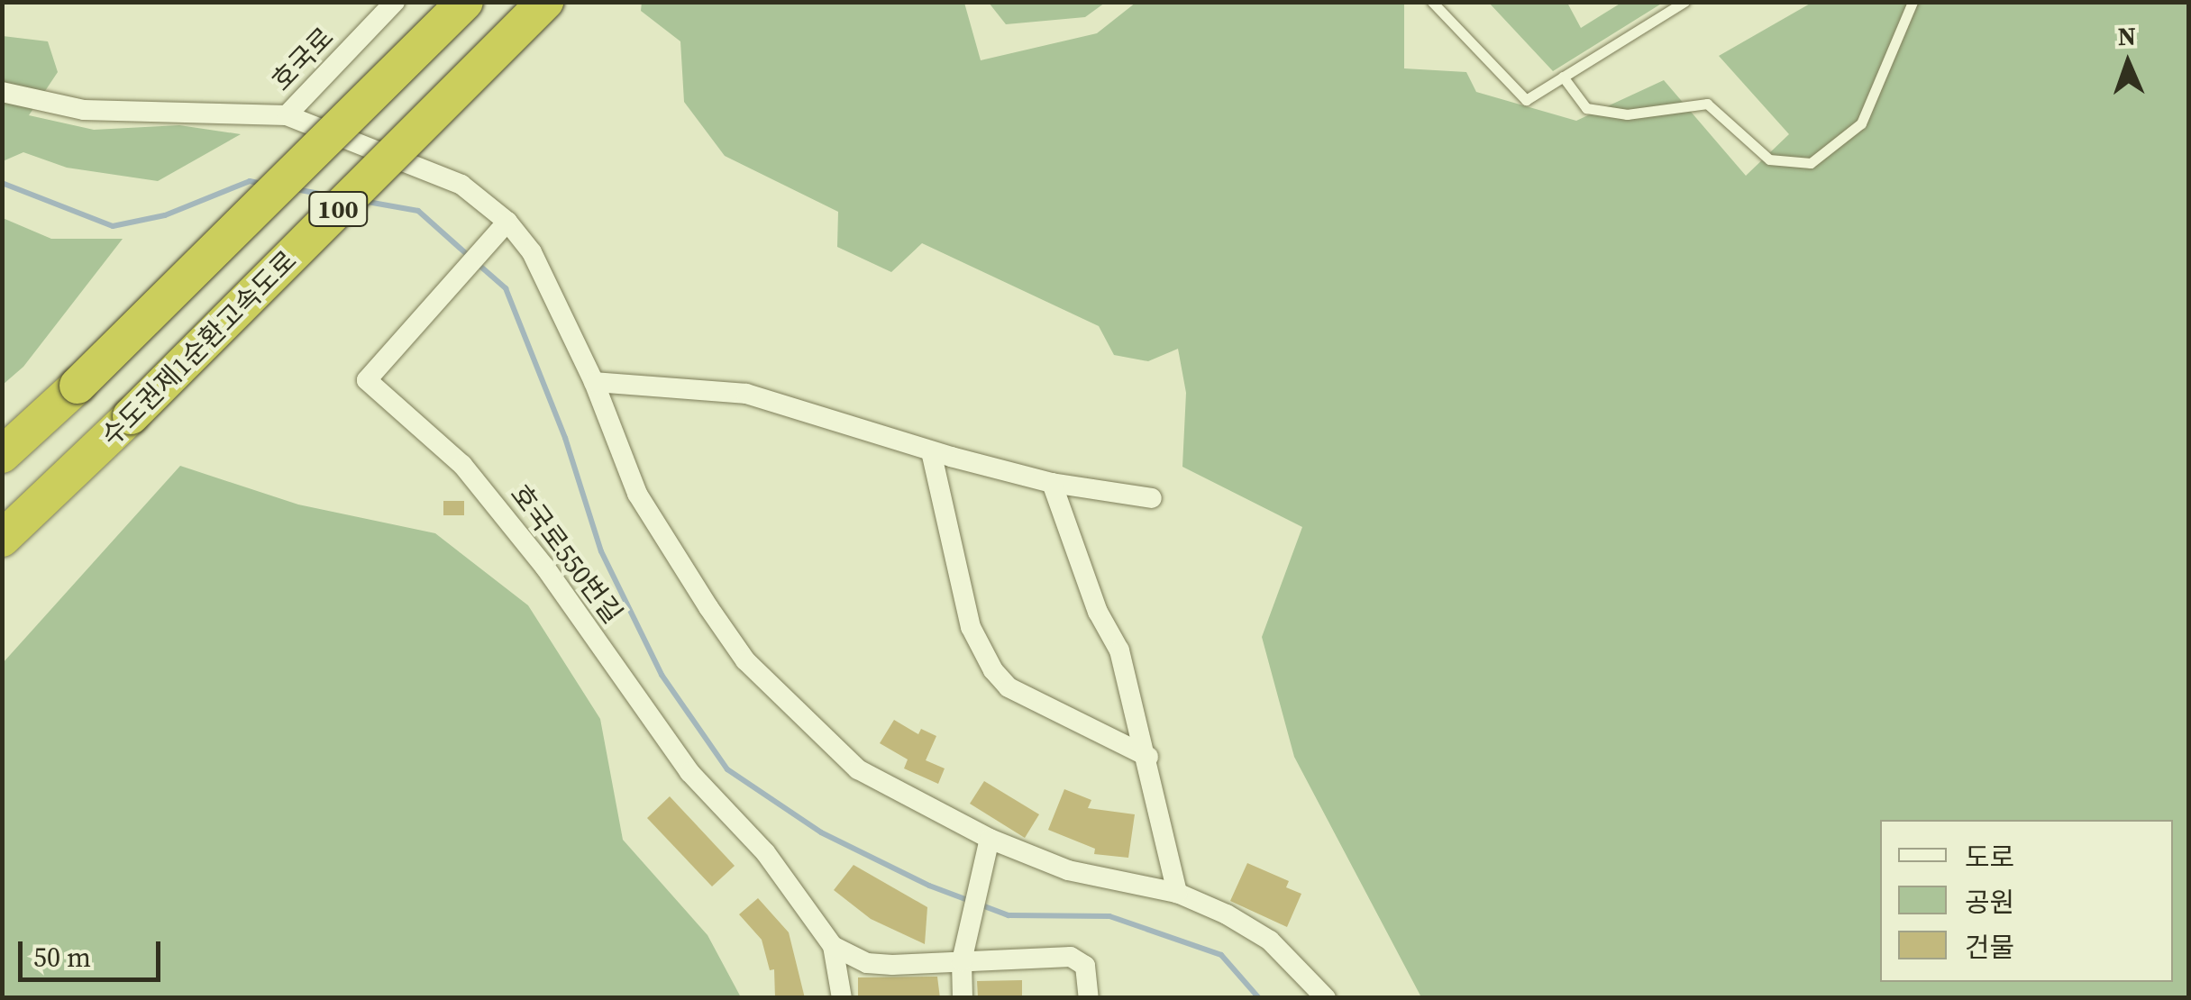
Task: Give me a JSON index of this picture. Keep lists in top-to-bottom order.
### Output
{
  "streets": {
    "highway": ["100", "수도권제1순환고속도로"],
    "street": ["호국로", "호국로550번길"]
  },
  "legend": ["도로", "공원", "건물"],
  "scale_bar": "50 m",
  "north": "top"
}
